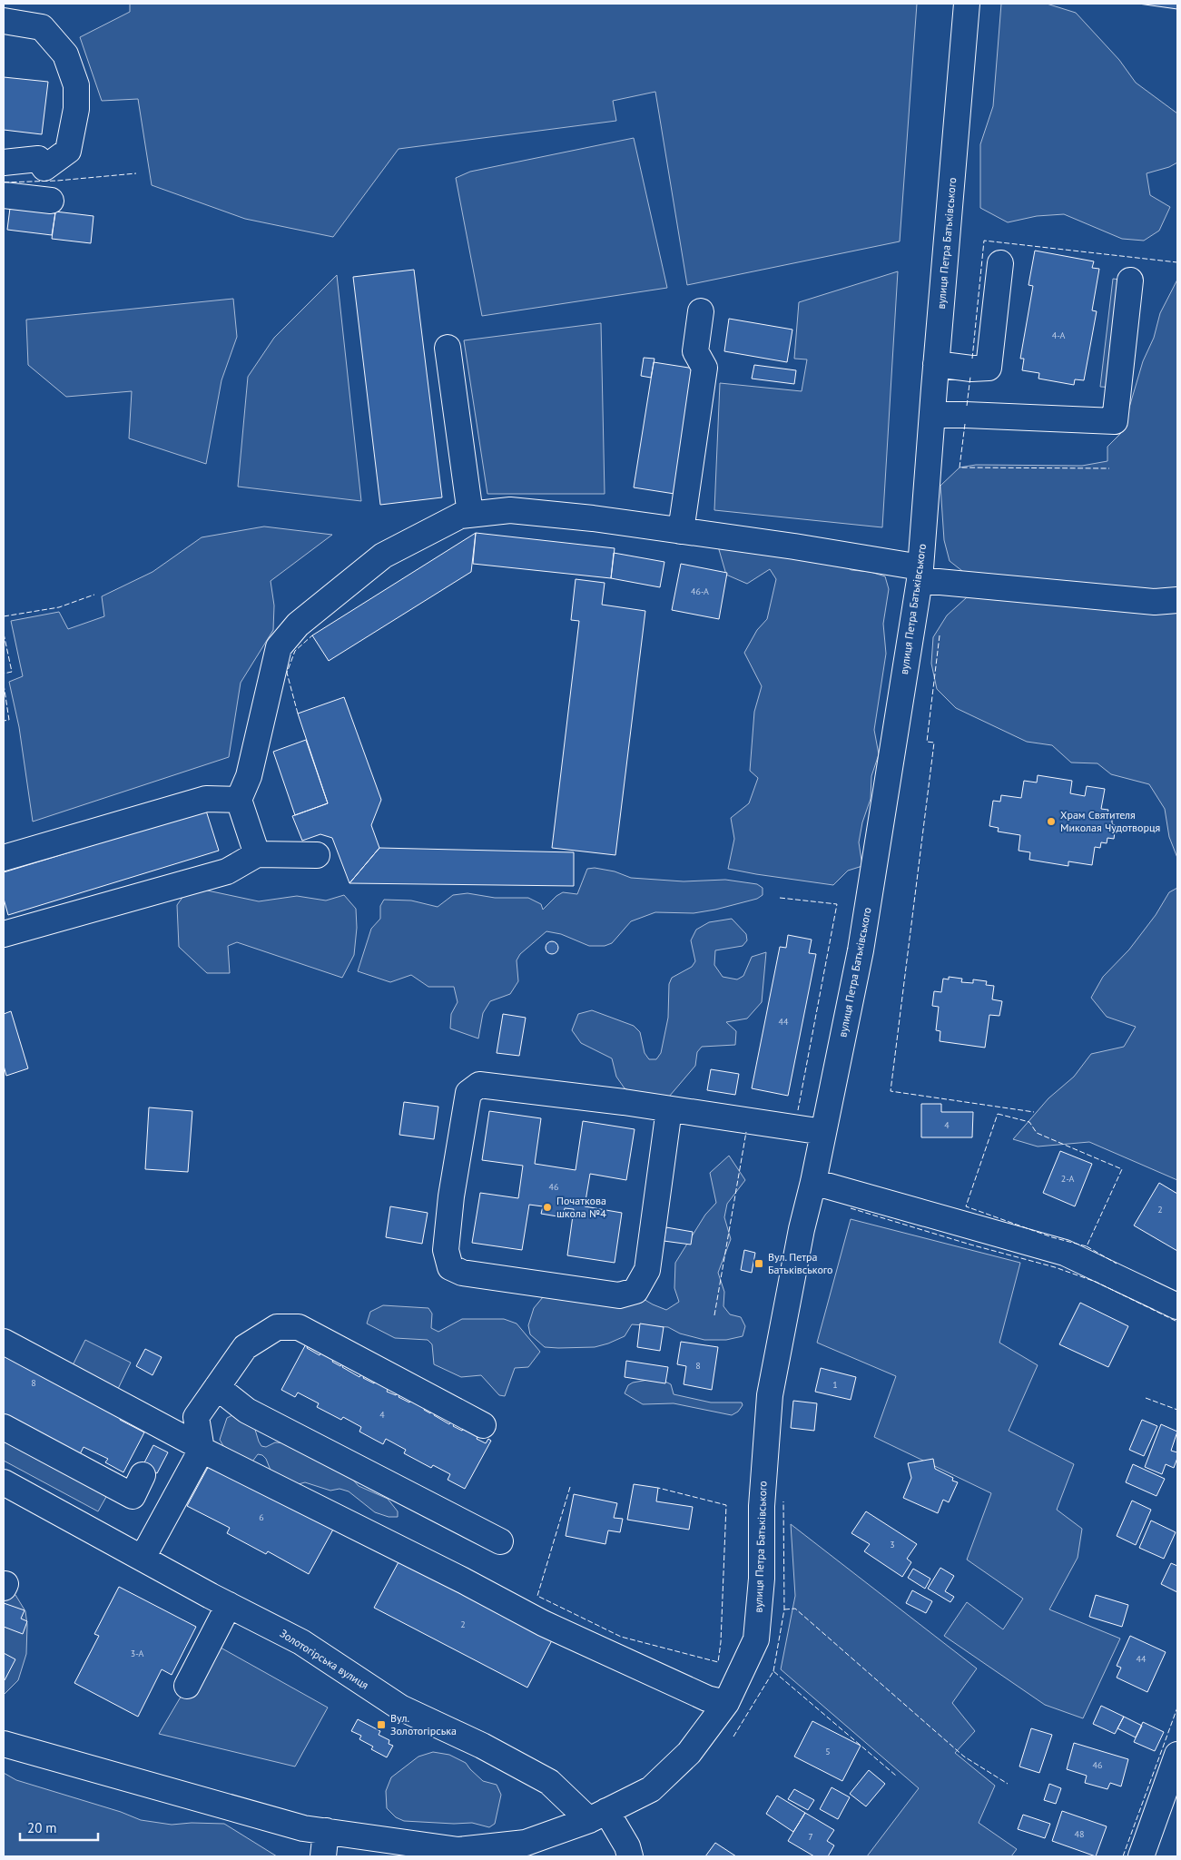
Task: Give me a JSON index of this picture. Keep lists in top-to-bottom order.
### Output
{
  "streets": {
    "street": ["вулиця Петра Батьківського", "Золотогірська вулиця"]
  },
  "crossings": [
    ["вулиця Петра Батьківського", "Золотогірська вулиця"]
  ],
  "places": {
    "other": ["Храм Святителя Миколая Чудотворця", "Початкова школа №4"],
    "transit": ["Вул. Петра Батьківського", "Вул. Золотогірська"]
  },
  "house_numbers": [
    "4-А",
    "46-А",
    "44",
    "4",
    "2-А",
    "46",
    "2",
    "8",
    "8",
    "1",
    "4",
    "6",
    "3",
    "2",
    "3-А",
    "44",
    "5",
    "46",
    "48",
    "7"
  ],
  "scale_bar": "20 m"
}
